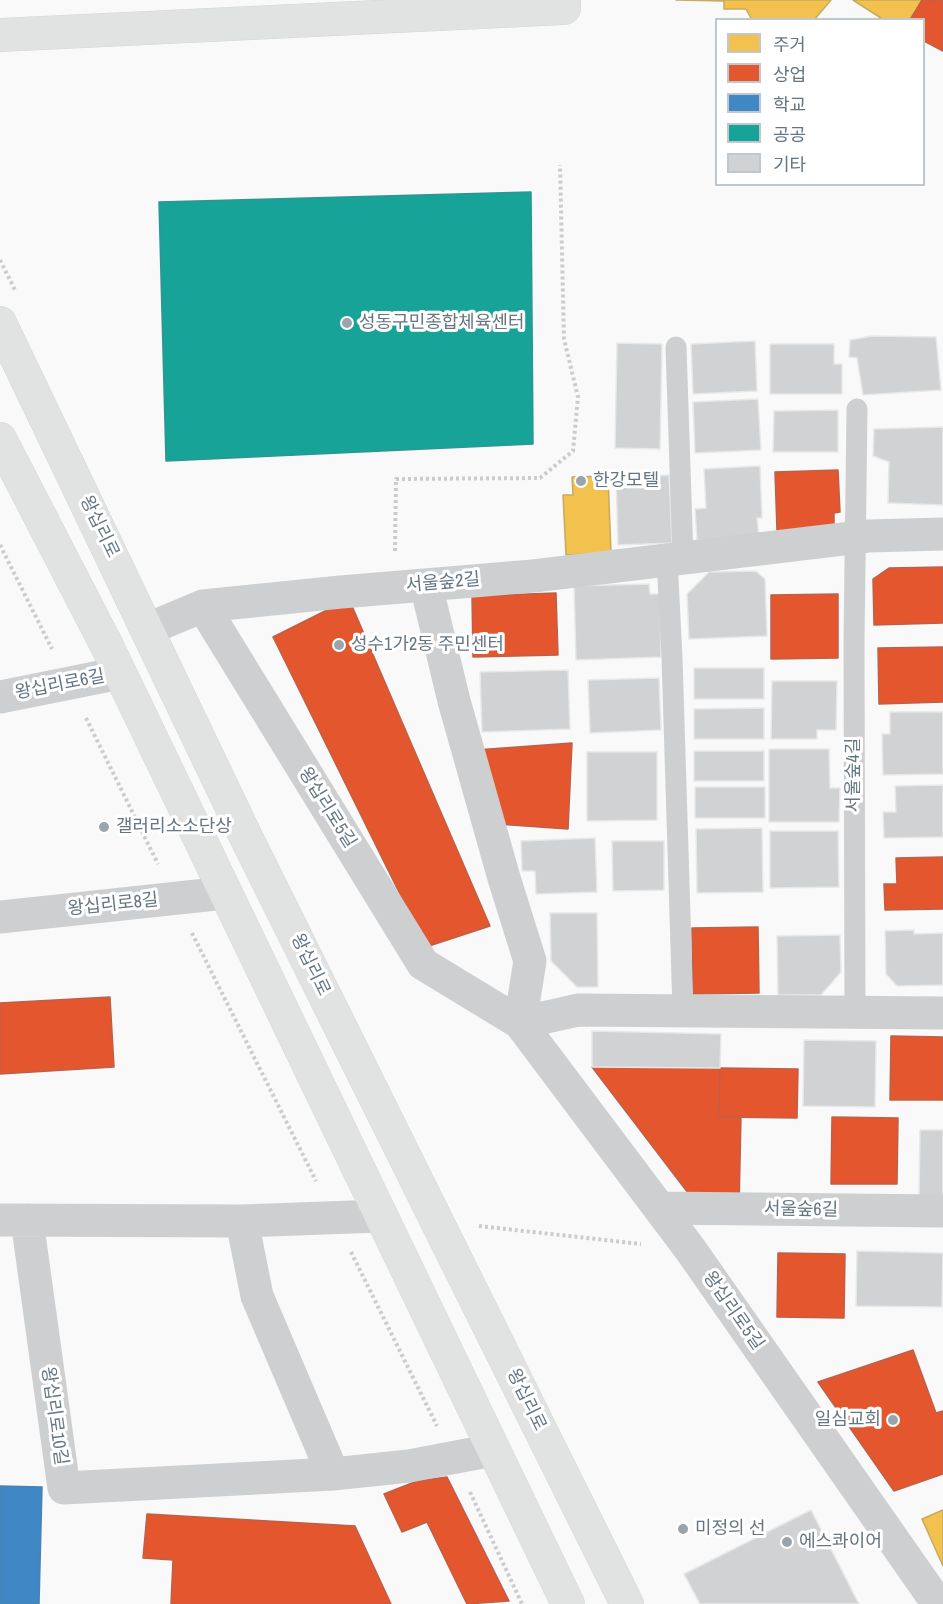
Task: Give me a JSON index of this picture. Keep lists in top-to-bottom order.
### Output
{
  "streets": {
    "main road": ["왕십리로"],
    "street": [
      "서울숲2길",
      "왕십리로6길",
      "왕십리로5길",
      "왕십리로8길",
      "서울숲6길",
      "왕십리로10길"
    ],
    "lane": ["서울숲4길"]
  },
  "crossings": [
    ["서울숲2길", "서울숲4길"],
    ["서울숲2길", "왕십리로5길"],
    ["왕십리로5길", "서울숲6길"]
  ],
  "places": [
    "성동구민종합체육센터",
    "한강모텔",
    "성수1가2동 주민센터",
    "갤러리소소단상",
    "일심교회",
    "미정의 선",
    "에스콰이어"
  ],
  "legend": [
    "주거",
    "상업",
    "학교",
    "공공",
    "기타"
  ]
}
